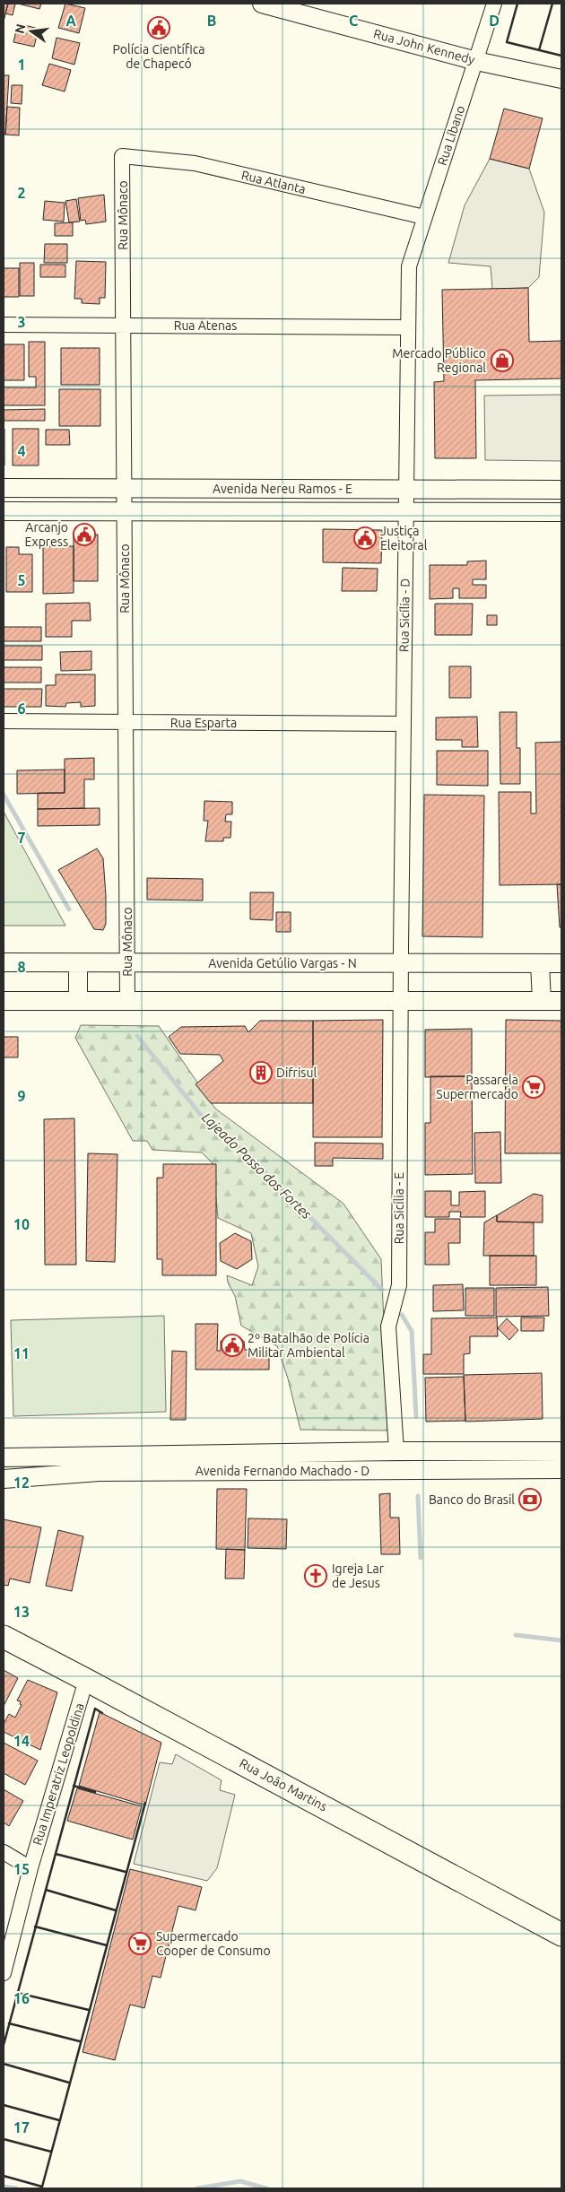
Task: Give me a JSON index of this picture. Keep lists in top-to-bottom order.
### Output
{
  "streets": {
    "main road": ["Rua João Martins"],
    "street": [
      "Rua John Kennedy",
      "Rua Líbano",
      "Rua Atlanta",
      "Rua Mônaco",
      "Rua Atenas",
      "Avenida Nereu Ramos - E",
      "Rua Sicília - D",
      "Rua Esparta",
      "Avenida Getúlio Vargas - N",
      "Rua Sicília - E",
      "Avenida Fernando Machado - D",
      "Rua Imperatriz Leopoldina"
    ]
  },
  "crossings": [
    ["Rua John Kennedy", "Rua Líbano"],
    ["Rua Líbano", "Rua Atlanta"],
    ["Rua Líbano", "Rua Sicília - D"],
    ["Rua Atlanta", "Rua Mônaco"],
    ["Rua Mônaco", "Rua Atenas"],
    ["Rua Mônaco", "Avenida Nereu Ramos - E"],
    ["Rua Mônaco", "Rua Esparta"],
    ["Rua Mônaco", "Avenida Getúlio Vargas - N"],
    ["Rua Atenas", "Rua Sicília - D"],
    ["Avenida Nereu Ramos - E", "Rua Sicília - D"],
    ["Rua Sicília - D", "Rua Esparta"],
    ["Rua Sicília - D", "Avenida Getúlio Vargas - N"],
    ["Rua Sicília - D", "Rua Sicília - E"],
    ["Avenida Getúlio Vargas - N", "Rua Sicília - E"],
    ["Rua Sicília - E", "Avenida Fernando Machado - D"],
    ["Rua Imperatriz Leopoldina", "Rua João Martins"]
  ],
  "water": ["Lajeado Passo dos Fortes"],
  "places": {
    "public building": [
      "Polícia Científica de Chapecó",
      "Arcanjo Express",
      "Justiça Eleitoral",
      "2º Batalhão de Polícia Militar Ambiental"
    ],
    "shop": ["Mercado Público Regional"],
    "building": ["Difrisul"],
    "supermarket": ["Passarela Supermercado", "Supermercado Cooper de Consumo"],
    "bank": ["Banco do Brasil"],
    "church": ["Igreja Lar de Jesus"]
  },
  "north": "left",
  "grid": {
    "columns": [
      "A",
      "B",
      "C",
      "D"
    ],
    "rows": [
      "1",
      "2",
      "3",
      "4",
      "5",
      "6",
      "7",
      "8",
      "9",
      "10",
      "11",
      "12",
      "13",
      "14",
      "15",
      "16",
      "17"
    ]
  }
}
